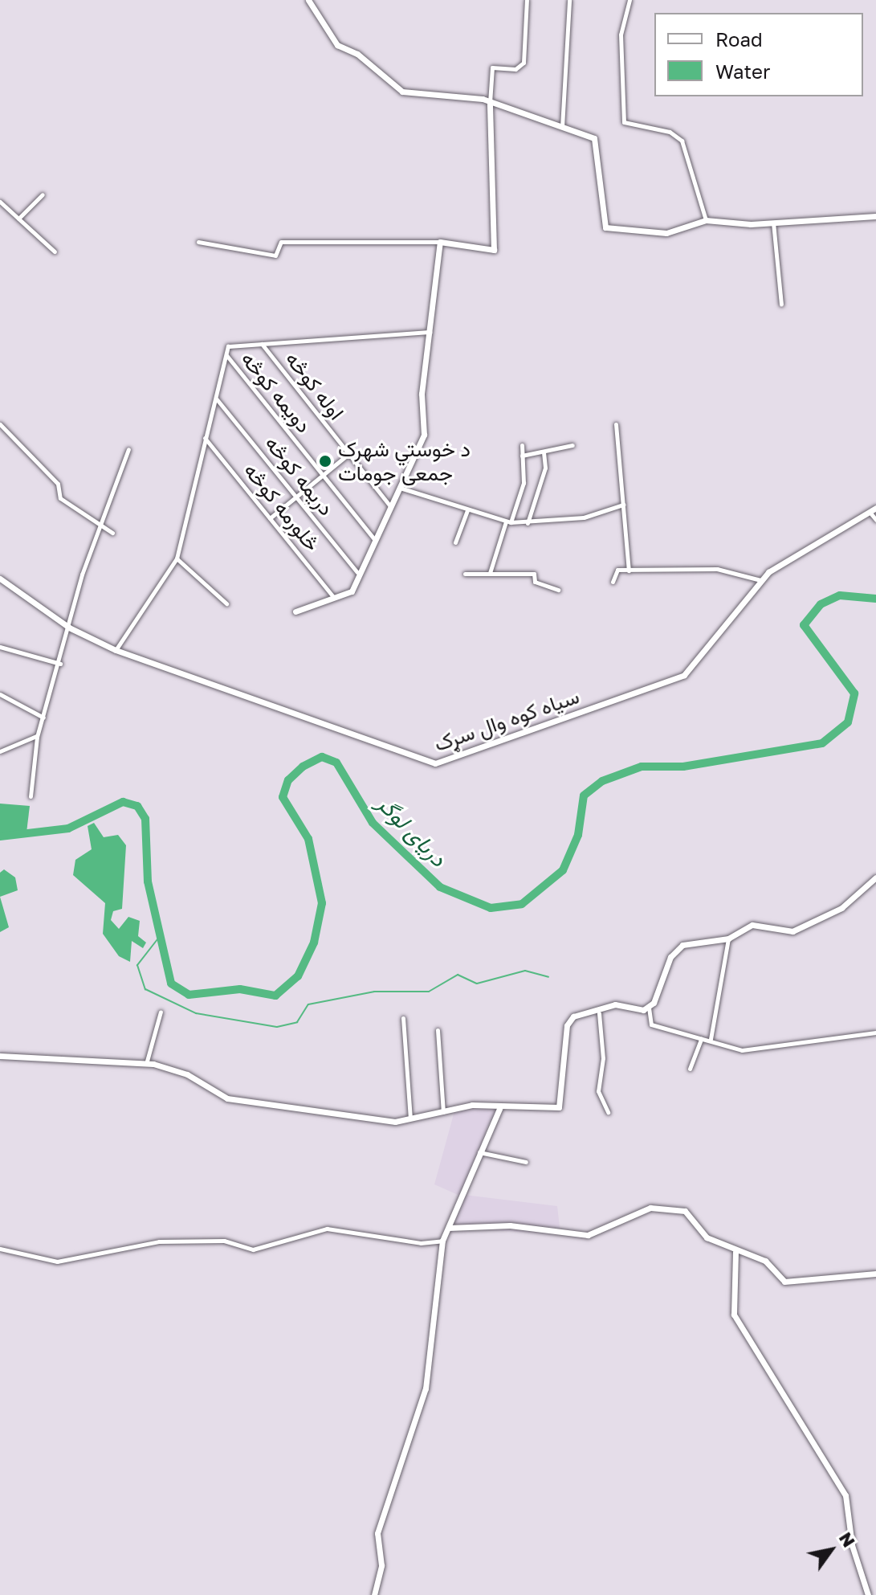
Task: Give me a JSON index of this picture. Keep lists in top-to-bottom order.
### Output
{
  "streets": {
    "street": [
      "اوله کوڅه",
      "دویمه کوڅه",
      "دریمه کوڅه",
      "څلورمه کوڅه",
      "سیاه کوه وال سړک"
    ]
  },
  "water": ["دریای لوگر"],
  "places": ["د خوستي شهرک جمعی جومات"],
  "legend": ["Road", "Water"],
  "north": "top right"
}
